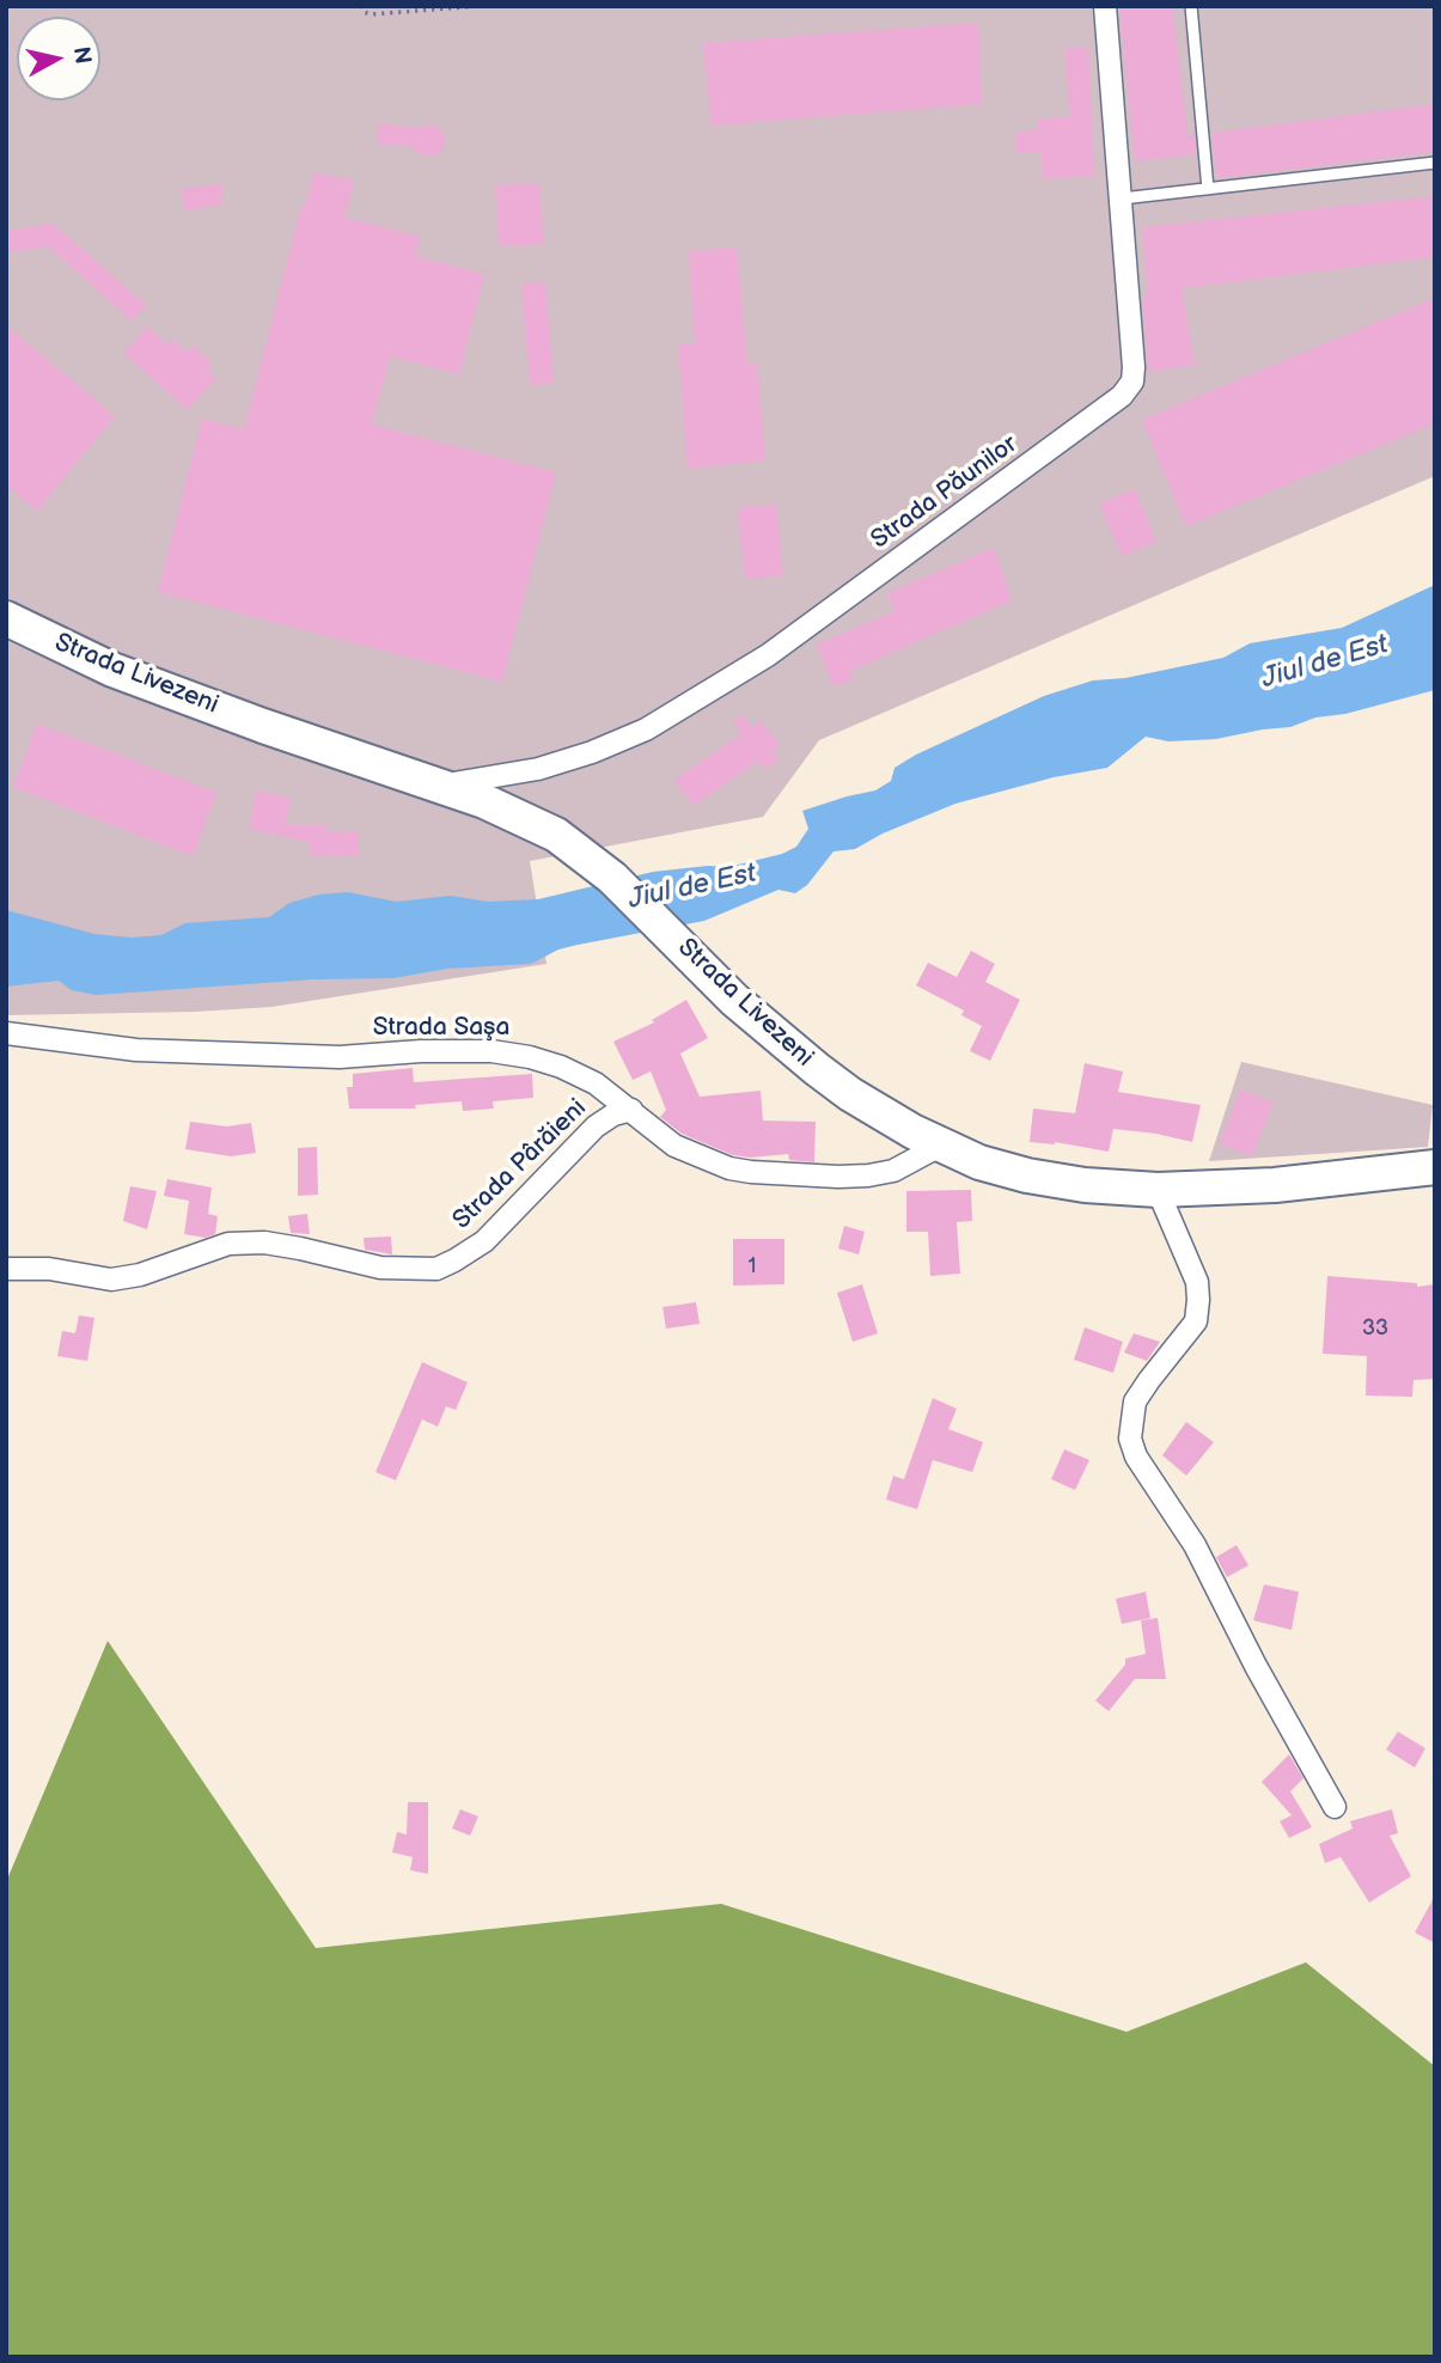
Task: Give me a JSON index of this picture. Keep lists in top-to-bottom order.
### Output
{
  "streets": {
    "main road": ["Strada Livezeni"],
    "street": ["Strada Păunilor", "Strada Saşa", "Strada Pârăieni"]
  },
  "crossings": [
    ["Strada Păunilor", "Strada Livezeni"],
    ["Strada Livezeni", "Strada Saşa"],
    ["Strada Saşa", "Strada Pârăieni"]
  ],
  "water": ["Jiul de Est"],
  "house_numbers": ["1", "33"],
  "north": "right"
}
